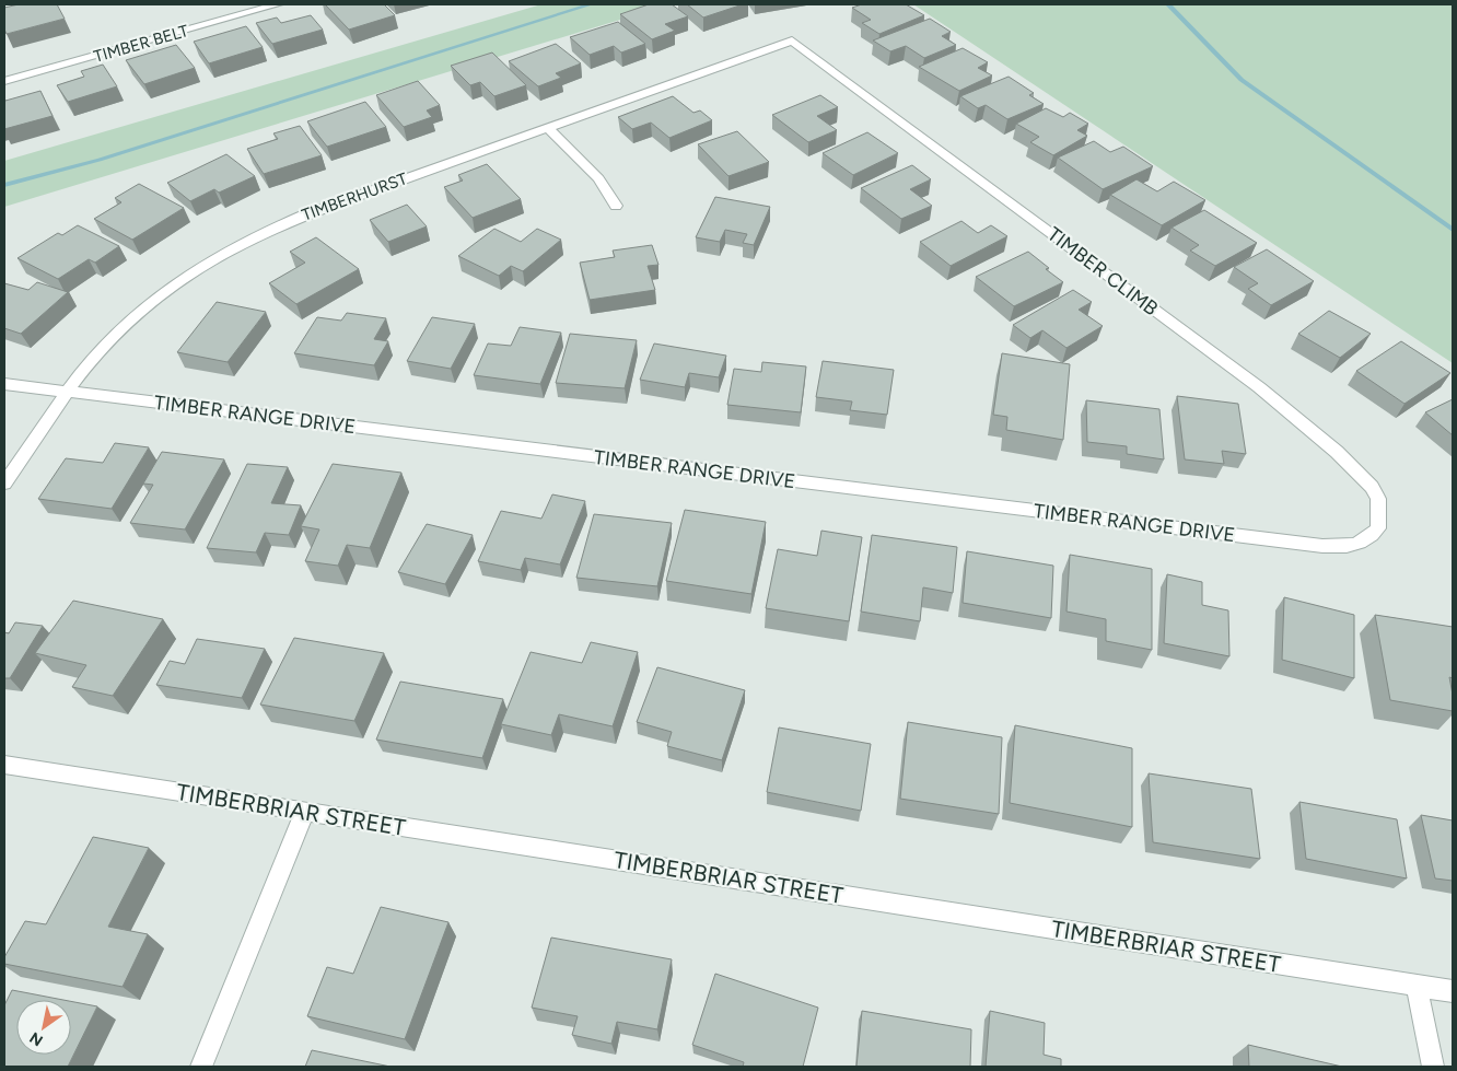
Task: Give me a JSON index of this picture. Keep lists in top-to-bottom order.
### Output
{
  "streets": {
    "street": [
      "TIMBER BELT",
      "TIMBERHURST",
      "TIMBER CLIMB",
      "TIMBER RANGE DRIVE",
      "TIMBERBRIAR STREET"
    ]
  },
  "crossings": [
    ["TIMBERHURST", "TIMBER CLIMB"],
    ["TIMBERHURST", "TIMBER RANGE DRIVE"],
    ["TIMBER CLIMB", "TIMBER RANGE DRIVE"]
  ],
  "north": "bottom left"
}
